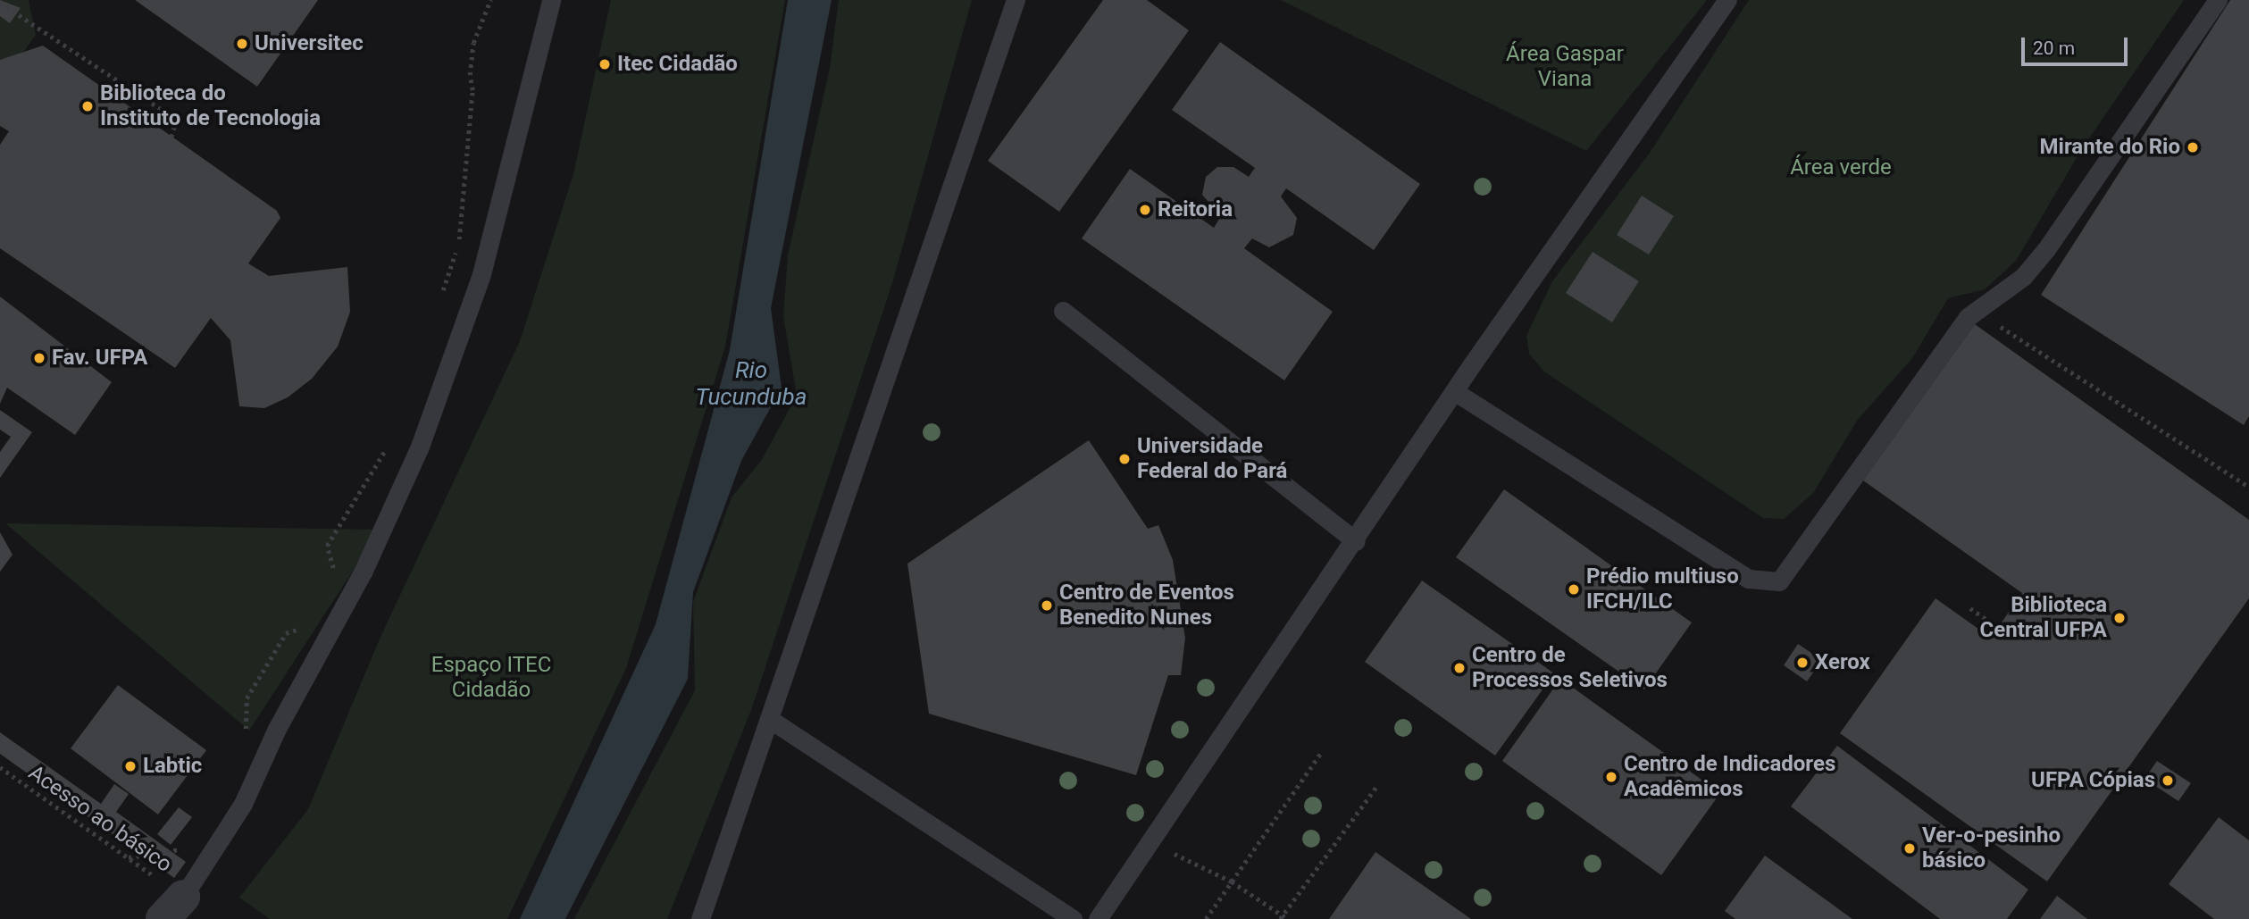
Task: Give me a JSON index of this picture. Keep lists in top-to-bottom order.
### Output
{
  "streets": {
    "path": ["Acesso ao básico"]
  },
  "water": ["Rio Tucunduba"],
  "parks": ["Área Gaspar Viana", "Área verde", "Espaço ITEC Cidadão"],
  "places": [
    "Universitec",
    "Itec Cidadão",
    "Biblioteca do Instituto de Tecnologia",
    "Mirante do Rio",
    "Reitoria",
    "Fav. UFPA",
    "Universidade Federal do Pará",
    "Prédio multiuso IFCH/ILC",
    "Centro de Eventos Benedito Nunes",
    "Biblioteca Central UFPA",
    "Xerox",
    "Centro de Processos Seletivos",
    "Labtic",
    "Centro de Indicadores Acadêmicos",
    "UFPA Cópias",
    "Ver-o-pesinho básico"
  ],
  "scale_bar": "20 m"
}
